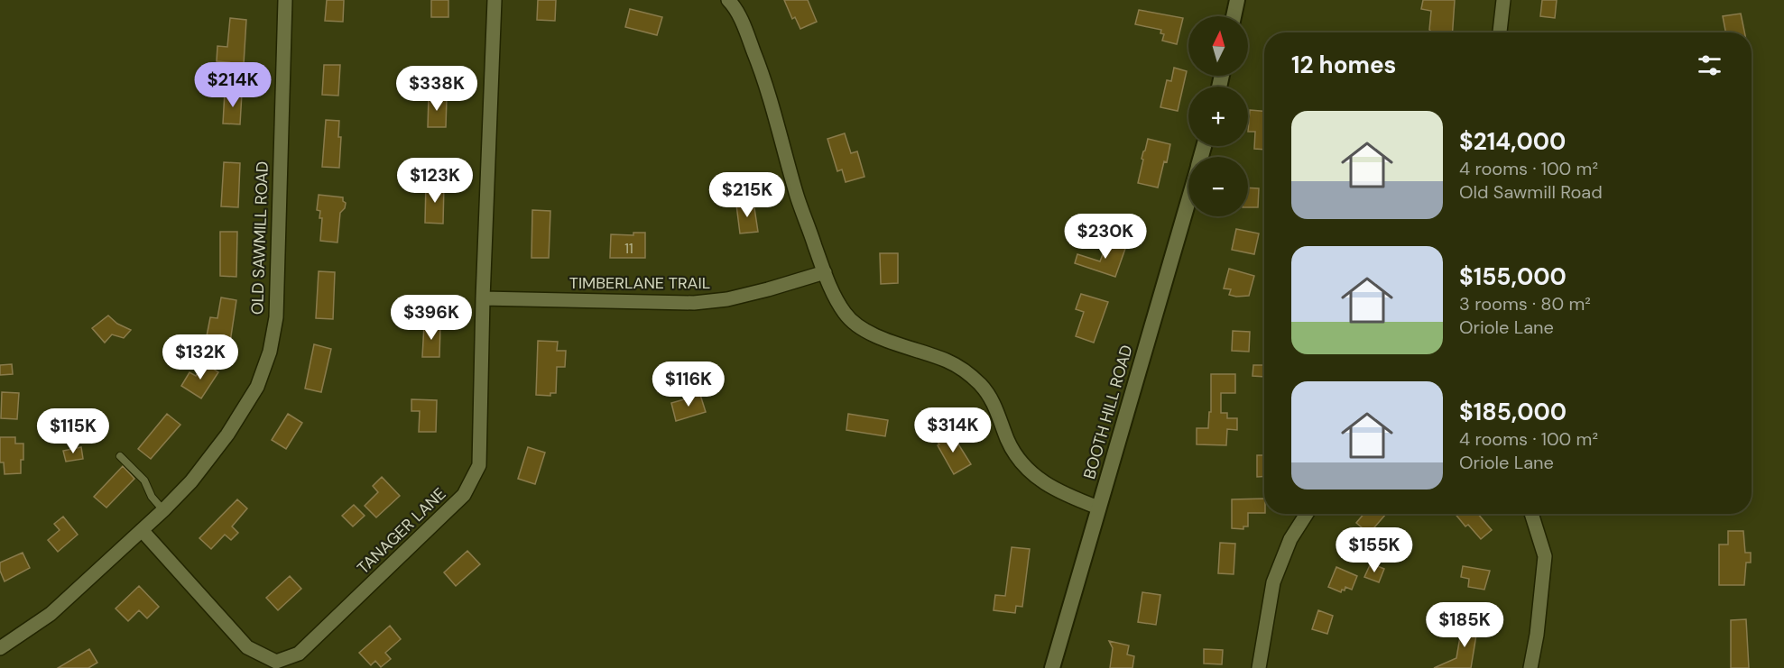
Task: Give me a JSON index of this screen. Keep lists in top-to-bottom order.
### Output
{
  "streets": {
    "street": [
      "OLD SAWMILL ROAD",
      "TIMBERLANE TRAIL",
      "BOOTH HILL ROAD",
      "TANAGER LANE"
    ]
  },
  "crossings": [
    ["OLD SAWMILL ROAD", "TANAGER LANE"],
    ["TIMBERLANE TRAIL", "TANAGER LANE"]
  ],
  "house_numbers": ["11"],
  "north": "top",
  "page": {
    "map_buttons": ["+", "−"],
    "heading": "12 homes",
    "price": [
      "$214K",
      "$338K",
      "$123K",
      "$215K",
      "$230K",
      "$396K",
      "$132K",
      "$116K",
      "$314K",
      "$115K",
      "$155K",
      "$185K"
    ],
    "list": [
      {
        "name": "$214,000",
        "note": "4 rooms · 100 m² · Old Sawmill Road"
      },
      {
        "name": "$155,000",
        "note": "3 rooms · 80 m² · Oriole Lane"
      },
      {
        "name": "$185,000",
        "note": "4 rooms · 100 m² · Oriole Lane"
      }
    ]
  }
}
